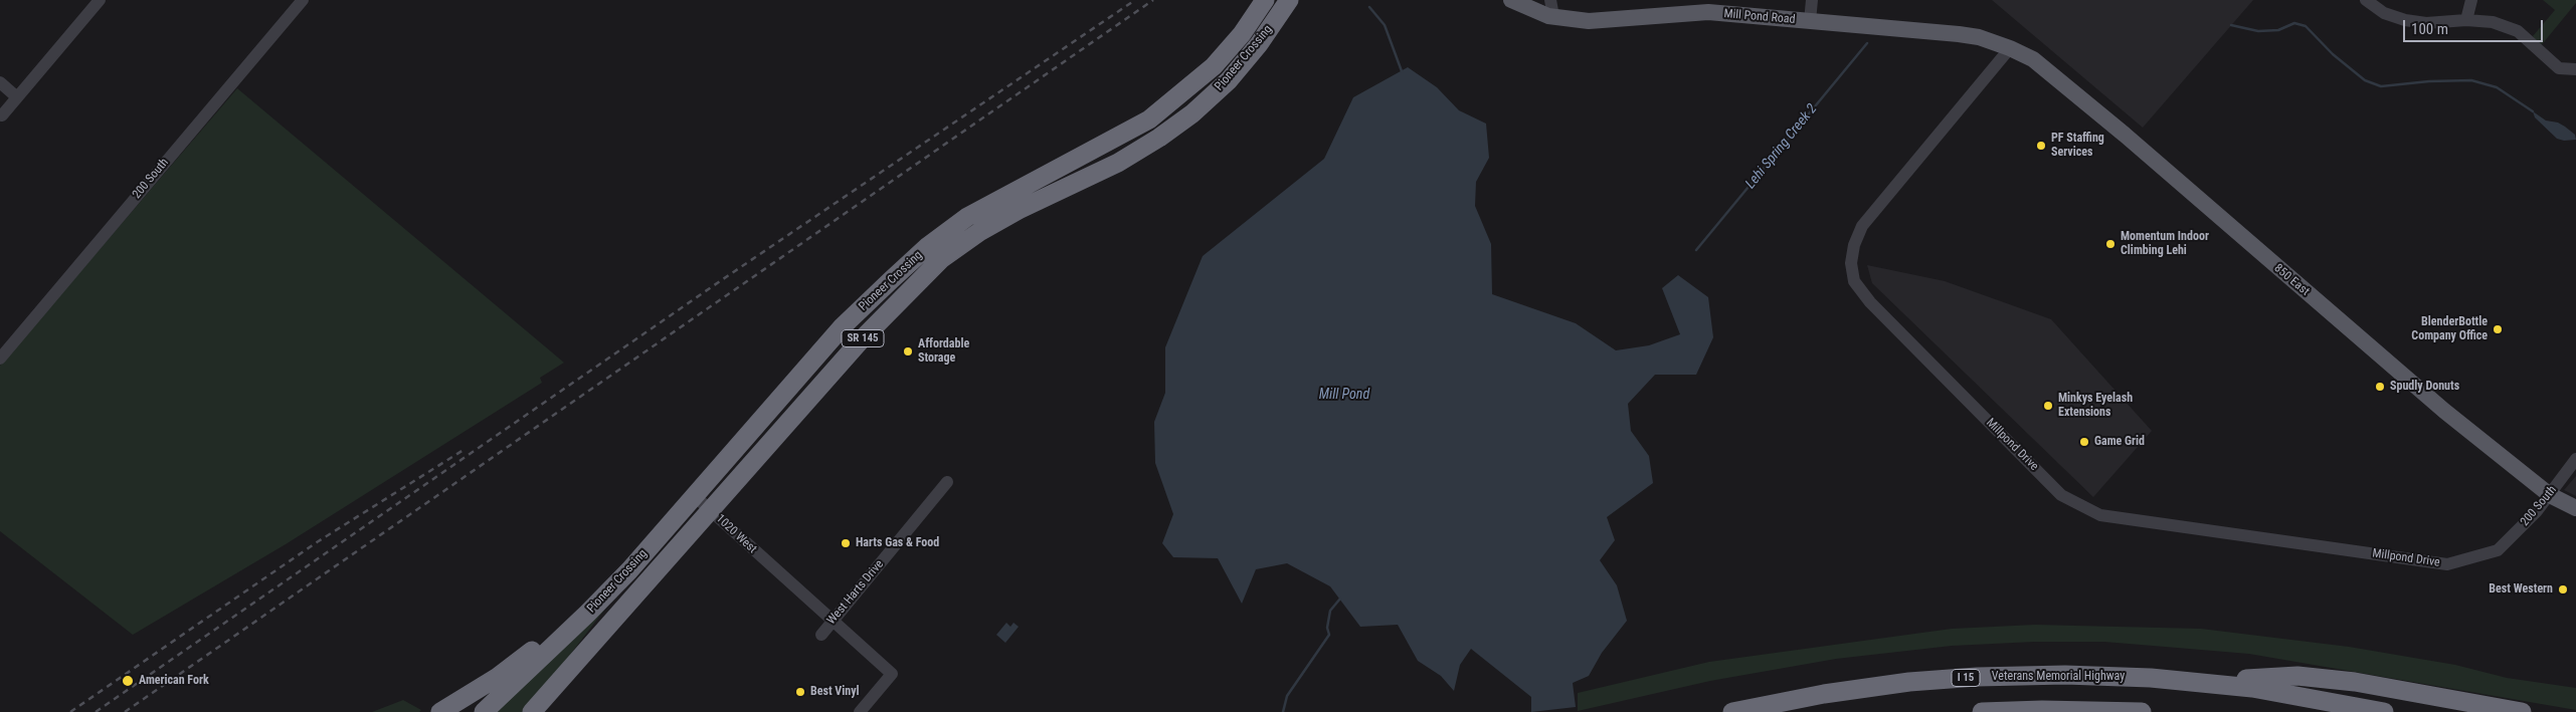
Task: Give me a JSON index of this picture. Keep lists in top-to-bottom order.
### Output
{
  "streets": {
    "highway": [
      "Pioneer Crossing",
      "SR 145",
      "Veterans Memorial Highway",
      "I 15"
    ],
    "main road": ["Mill Pond Road", "850 East"],
    "street": [
      "200 South",
      "Millpond Drive",
      "1020 West",
      "West Harts Drive"
    ]
  },
  "crossings": [
    ["Mill Pond Road", "850 East"],
    ["Mill Pond Road", "Millpond Drive"],
    ["Pioneer Crossing", "1020 West"],
    ["200 South", "850 East"],
    ["200 South", "Millpond Drive"],
    ["850 East", "Millpond Drive"],
    ["1020 West", "West Harts Drive"]
  ],
  "water": ["Lehi Spring Creek 2", "Mill Pond"],
  "places": [
    "PF Staffing Services",
    "Momentum Indoor Climbing Lehi",
    "BlenderBottle Company Office",
    "Affordable Storage",
    "Spudly Donuts",
    "Minkys Eyelash Extensions",
    "Game Grid",
    "Harts Gas & Food",
    "Best Western",
    "American Fork",
    "Best Vinyl"
  ],
  "scale_bar": "100 m"
}
